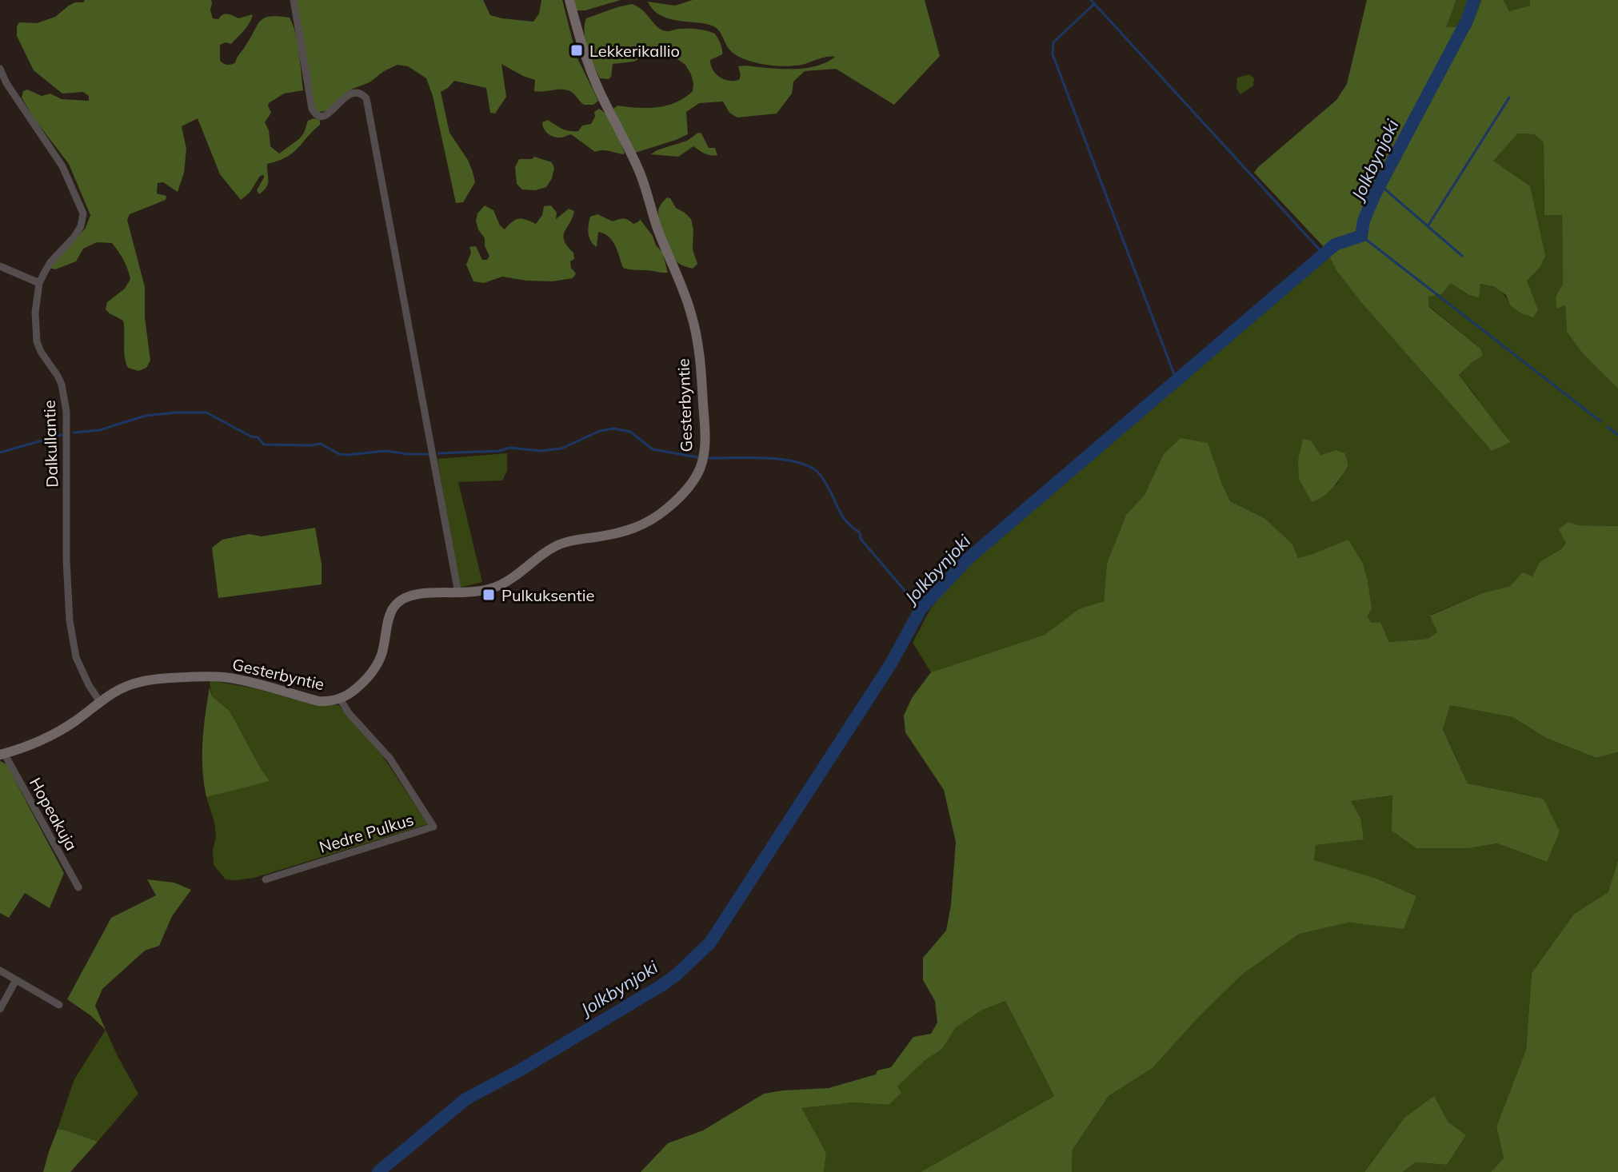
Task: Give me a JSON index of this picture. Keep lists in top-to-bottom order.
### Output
{
  "streets": {
    "street": [
      "Gesterbyntie",
      "Dalkullantie",
      "Hopeakuja",
      "Nedre Pulkus"
    ]
  },
  "crossings": [
    ["Gesterbyntie", "Dalkullantie"],
    ["Gesterbyntie", "Hopeakuja"],
    ["Gesterbyntie", "Nedre Pulkus"]
  ],
  "water": ["Jolkbynjoki"],
  "places": {
    "transit": ["Lekkerikallio", "Pulkuksentie"]
  }
}
